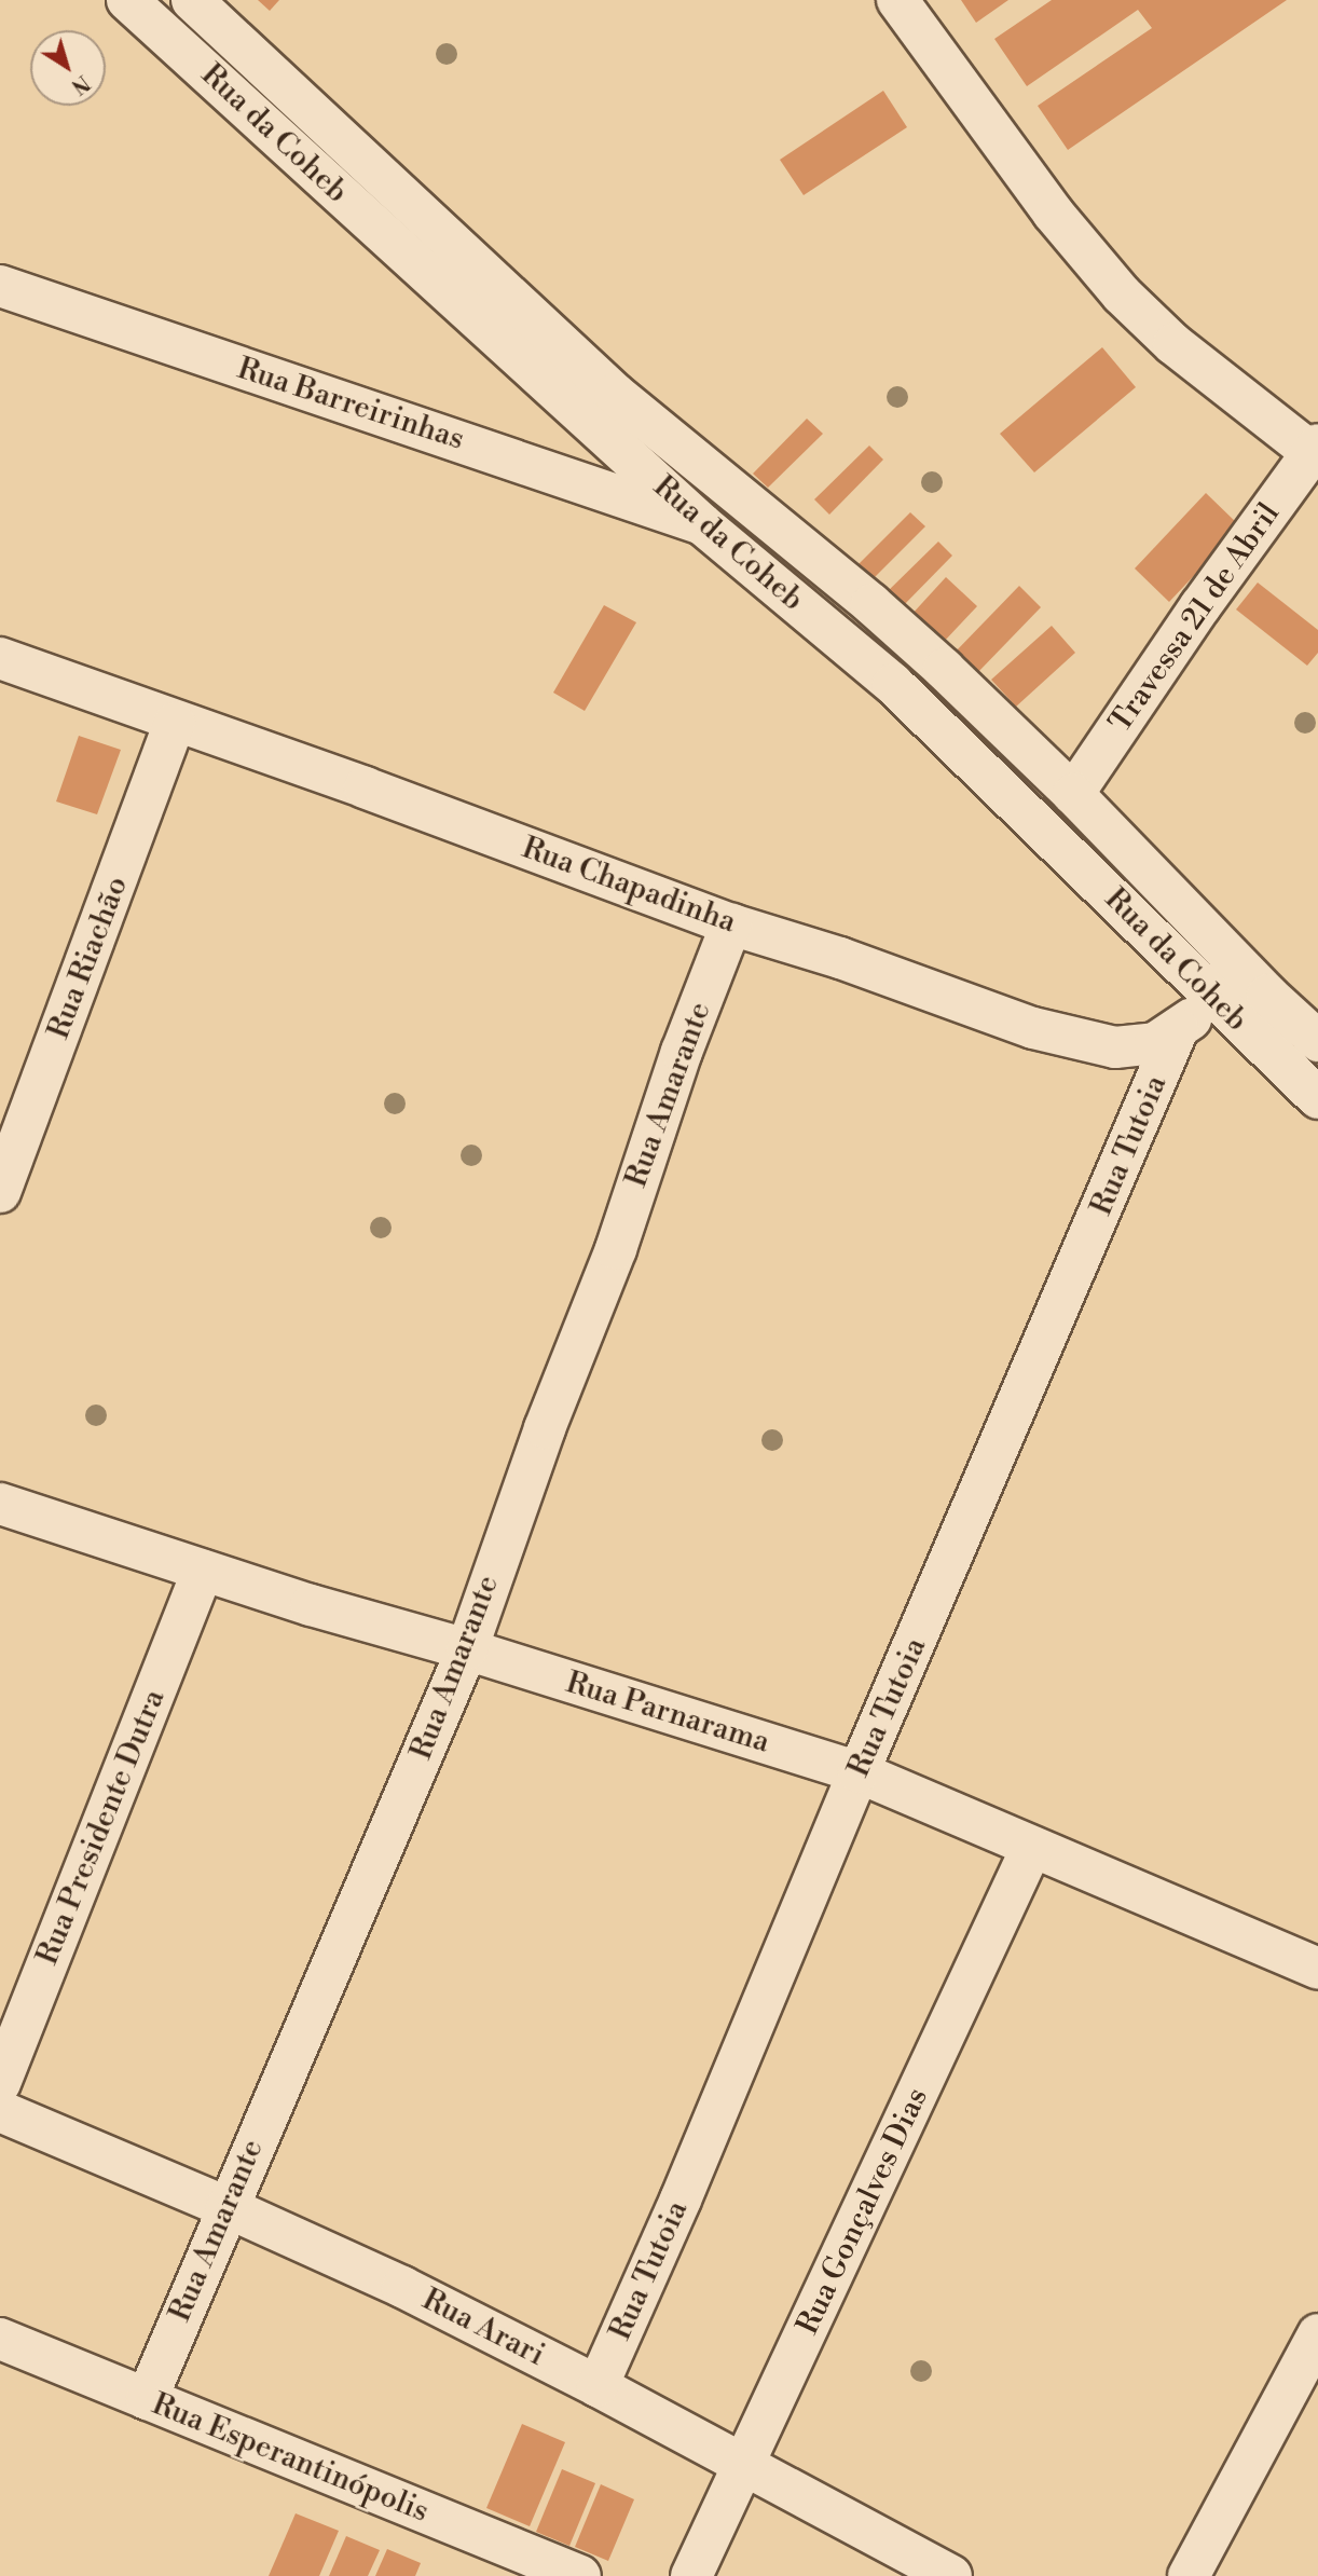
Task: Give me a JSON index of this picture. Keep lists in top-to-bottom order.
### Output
{
  "streets": {
    "street": [
      "Rua da Coheb",
      "Rua Barreirinhas",
      "Travessa 21 de Abril",
      "Rua Chapadinha",
      "Rua Riachão",
      "Rua Amarante",
      "Rua Tutoia",
      "Rua Parnarama",
      "Rua Presidente Dutra",
      "Rua Gonçalves Dias",
      "Rua Arari",
      "Rua Esperantinópolis"
    ]
  },
  "crossings": [
    ["Rua da Coheb", "Rua Barreirinhas"],
    ["Rua da Coheb", "Travessa 21 de Abril"],
    ["Rua da Coheb", "Rua Chapadinha"],
    ["Rua Chapadinha", "Rua Riachão"],
    ["Rua Chapadinha", "Rua Amarante"],
    ["Rua Chapadinha", "Rua Tutoia"],
    ["Rua Amarante", "Rua Parnarama"],
    ["Rua Amarante", "Rua Arari"],
    ["Rua Amarante", "Rua Esperantinópolis"],
    ["Rua Tutoia", "Rua Parnarama"],
    ["Rua Tutoia", "Rua Arari"],
    ["Rua Parnarama", "Rua Presidente Dutra"],
    ["Rua Parnarama", "Rua Gonçalves Dias"],
    ["Rua Gonçalves Dias", "Rua Arari"]
  ],
  "north": "bottom right"
}
